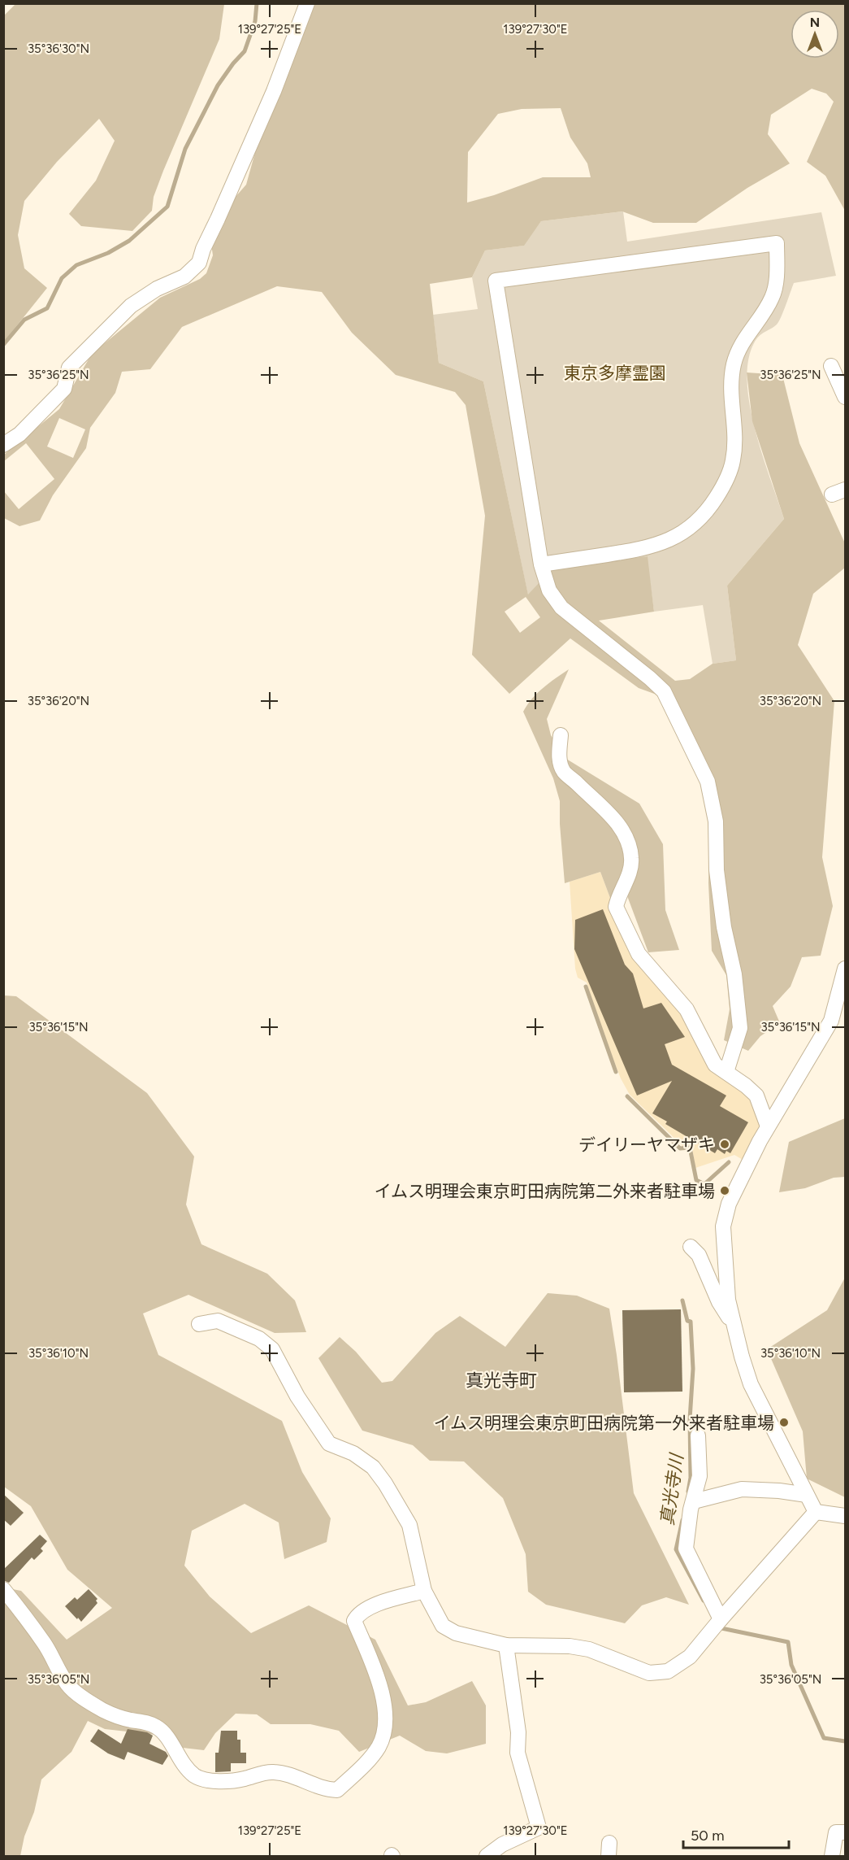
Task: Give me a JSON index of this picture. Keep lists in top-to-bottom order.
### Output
{
  "districts": ["真光寺町"],
  "water": ["真光寺川"],
  "parks": ["東京多摩霊園"],
  "places": ["デイリーヤマザキ", "イムス明理会東京町田病院第二外来者駐車場", "イムス明理会東京町田病院第一外来者駐車場"],
  "scale_bar": "50 m",
  "north": "top",
  "coordinates": [
    "139°27'25\"E",
    "139°27'30\"E",
    "35°36'30\"N",
    "35°36'25\"N",
    "35°36'20\"N",
    "35°36'15\"N",
    "35°36'10\"N",
    "35°36'05\"N"
  ]
}
